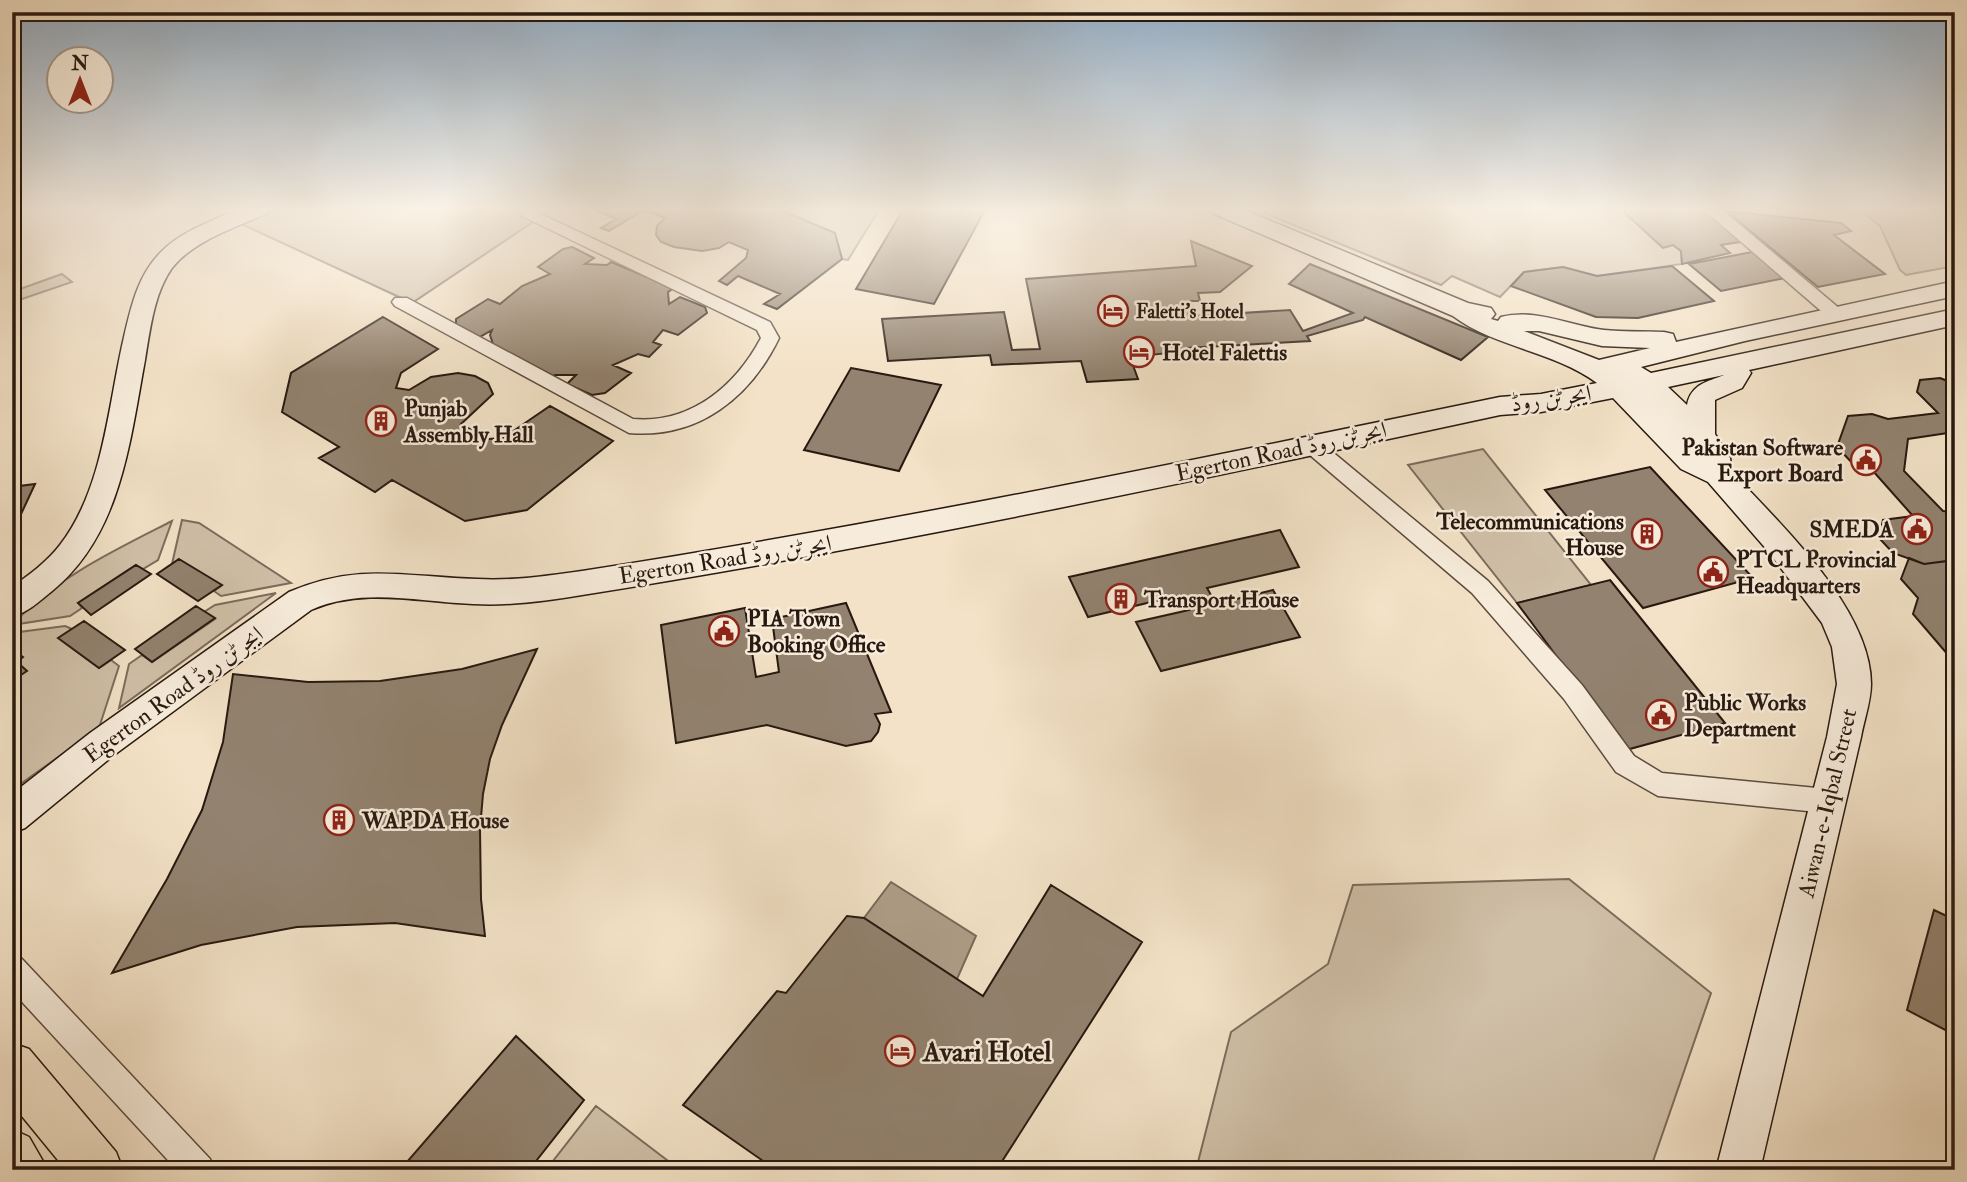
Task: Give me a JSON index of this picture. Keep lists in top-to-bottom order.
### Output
{
  "streets": {
    "main road": ["ایجرٹن روڈ", "Egerton Road ایجرٹن روڈ", "Aiwan-e-Iqbal Street"]
  },
  "crossings": [
    ["ایجرٹن روڈ", "Egerton Road ایجرٹن روڈ"],
    ["ایجرٹن روڈ", "Aiwan-e-Iqbal Street"]
  ],
  "places": {
    "hotel": ["Faletti's Hotel", "Hotel Falettis", "Avari Hotel"],
    "building": [
      "Punjab Assembly Hall",
      "Telecommunications House",
      "Transport House",
      "WAPDA House"
    ],
    "public building": [
      "Pakistan Software Export Board",
      "SMEDA",
      "PTCL Provincial Headquarters",
      "PIA Town Booking Office",
      "Public Works Department"
    ]
  },
  "north": "top"
}
